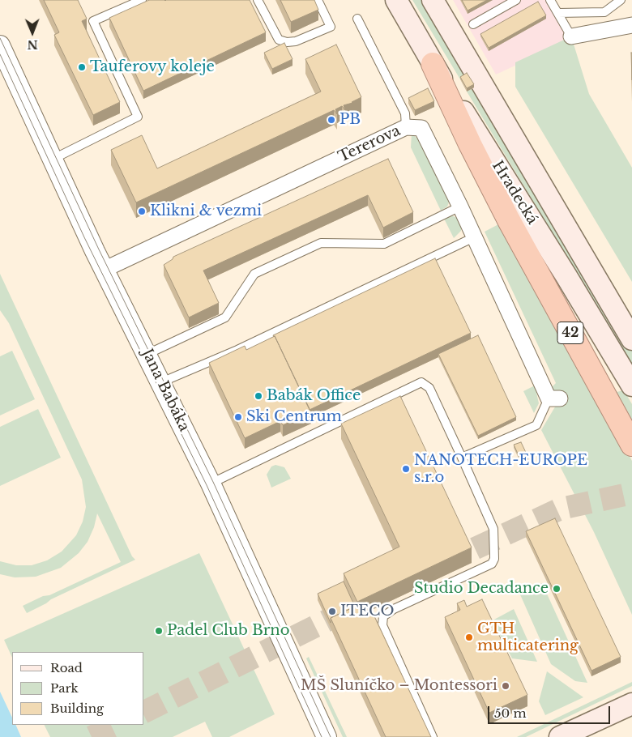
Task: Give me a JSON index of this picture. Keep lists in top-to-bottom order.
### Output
{
  "streets": {
    "highway": ["42"],
    "main road": ["Hradecká"],
    "street": ["Tererova", "Jana Babáka"]
  },
  "crossings": [
    ["Tererova", "Jana Babáka"],
    ["Hradecká", "42"]
  ],
  "places": [
    "Tauferovy koleje",
    "PB",
    "Klikni & vezmi",
    "Babák Office",
    "Ski Centrum",
    "NANOTECH-EUROPE s.r.o",
    "Studio Decadance",
    "ITECO",
    "Padel Club Brno",
    "GTH multicatering",
    "MŠ Sluníčko – Montessori"
  ],
  "legend": ["Road", "Park", "Building"],
  "scale_bar": "50 m",
  "north": "bottom"
}
